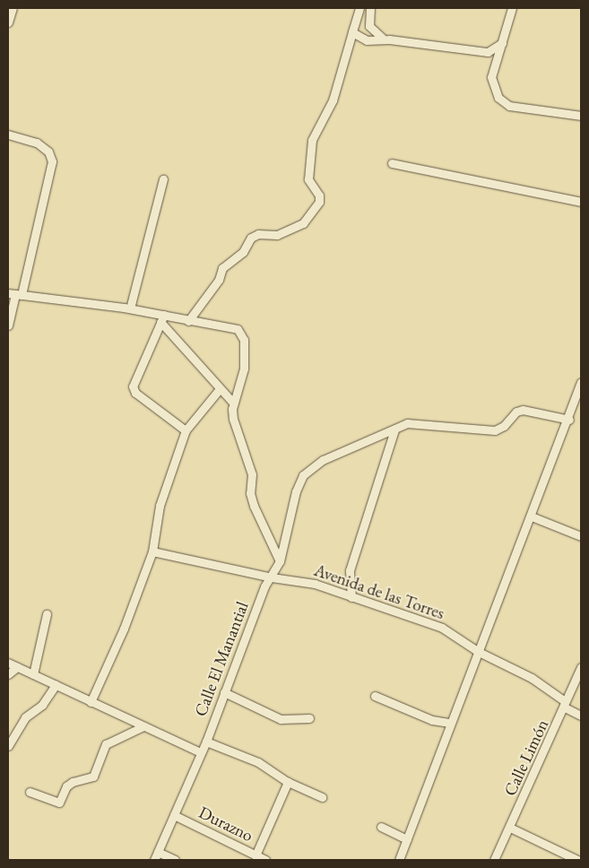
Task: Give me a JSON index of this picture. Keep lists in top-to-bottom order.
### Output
{
  "streets": {
    "street": [
      "Avenida de las Torres",
      "Calle El Manantial",
      "Calle Limón",
      "Durazno"
    ]
  },
  "crossings": [
    ["Avenida de las Torres", "Calle El Manantial"],
    ["Avenida de las Torres", "Calle Limón"],
    ["Calle El Manantial", "Durazno"]
  ]
}
